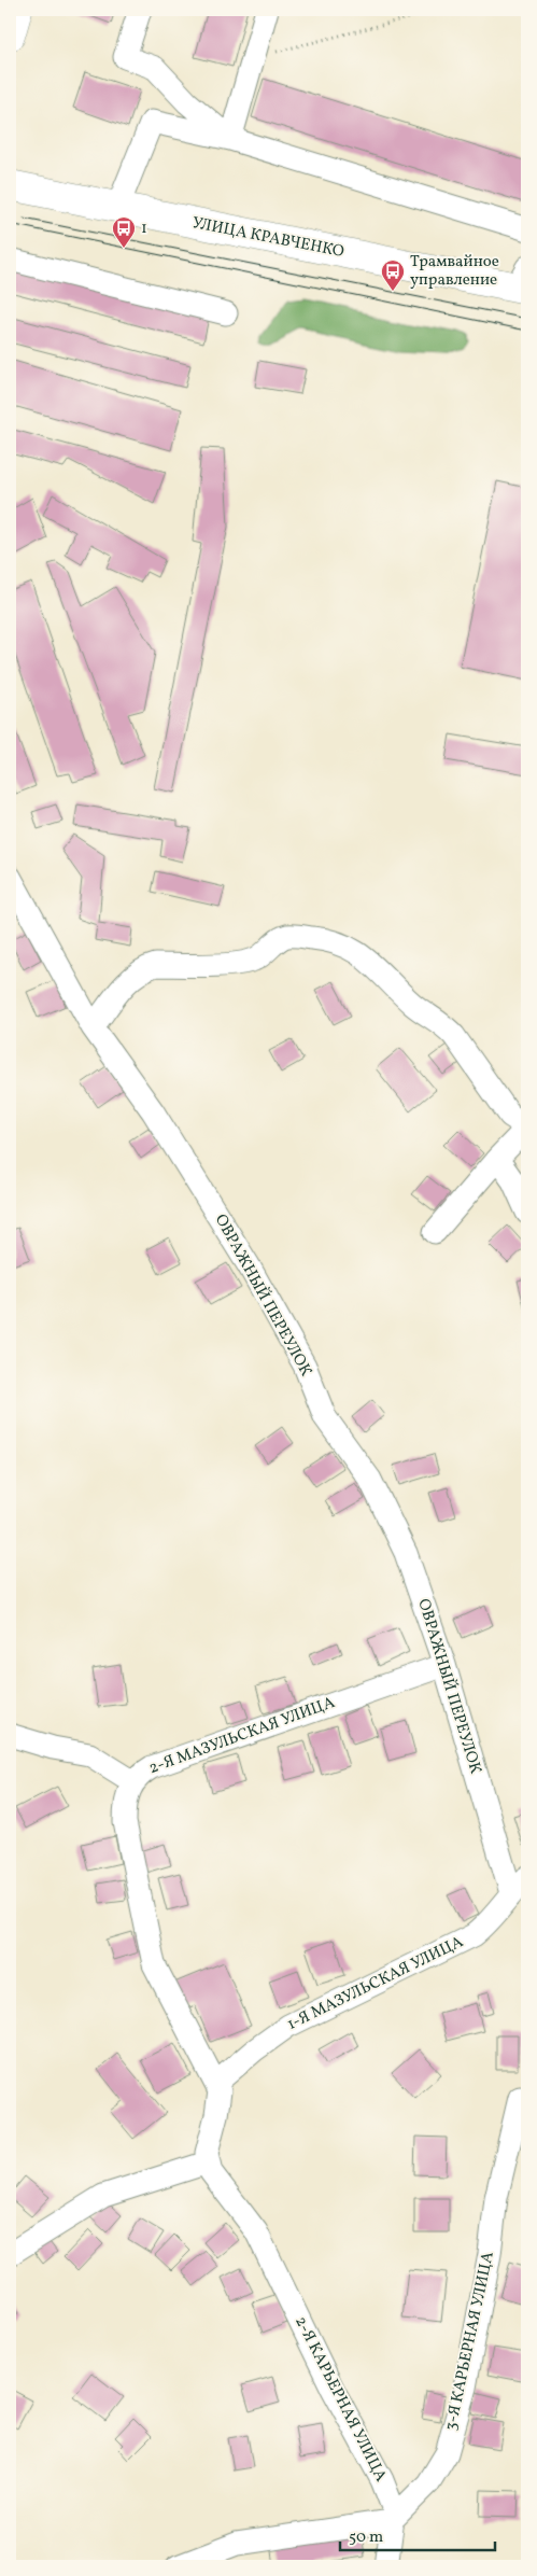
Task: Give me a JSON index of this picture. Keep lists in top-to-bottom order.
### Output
{
  "streets": {
    "main road": ["УЛИЦА КРАВЧЕНКО"],
    "street": [
      "ОВРАЖНЫЙ ПЕРЕУЛОК",
      "2-Я МАЗУЛЬСКАЯ УЛИЦА",
      "1-Я МАЗУЛЬСКАЯ УЛИЦА",
      "3-Я КАРЬЕРНАЯ УЛИЦА",
      "2-Я КАРЬЕРНАЯ УЛИЦА"
    ]
  },
  "crossings": [
    ["ОВРАЖНЫЙ ПЕРЕУЛОК", "2-Я МАЗУЛЬСКАЯ УЛИЦА"],
    ["ОВРАЖНЫЙ ПЕРЕУЛОК", "1-Я МАЗУЛЬСКАЯ УЛИЦА"],
    ["2-Я МАЗУЛЬСКАЯ УЛИЦА", "1-Я МАЗУЛЬСКАЯ УЛИЦА"],
    ["3-Я КАРЬЕРНАЯ УЛИЦА", "2-Я КАРЬЕРНАЯ УЛИЦА"]
  ],
  "places": {
    "bus stop": ["1", "Трамвайное управление"]
  },
  "scale_bar": "50 m"
}
